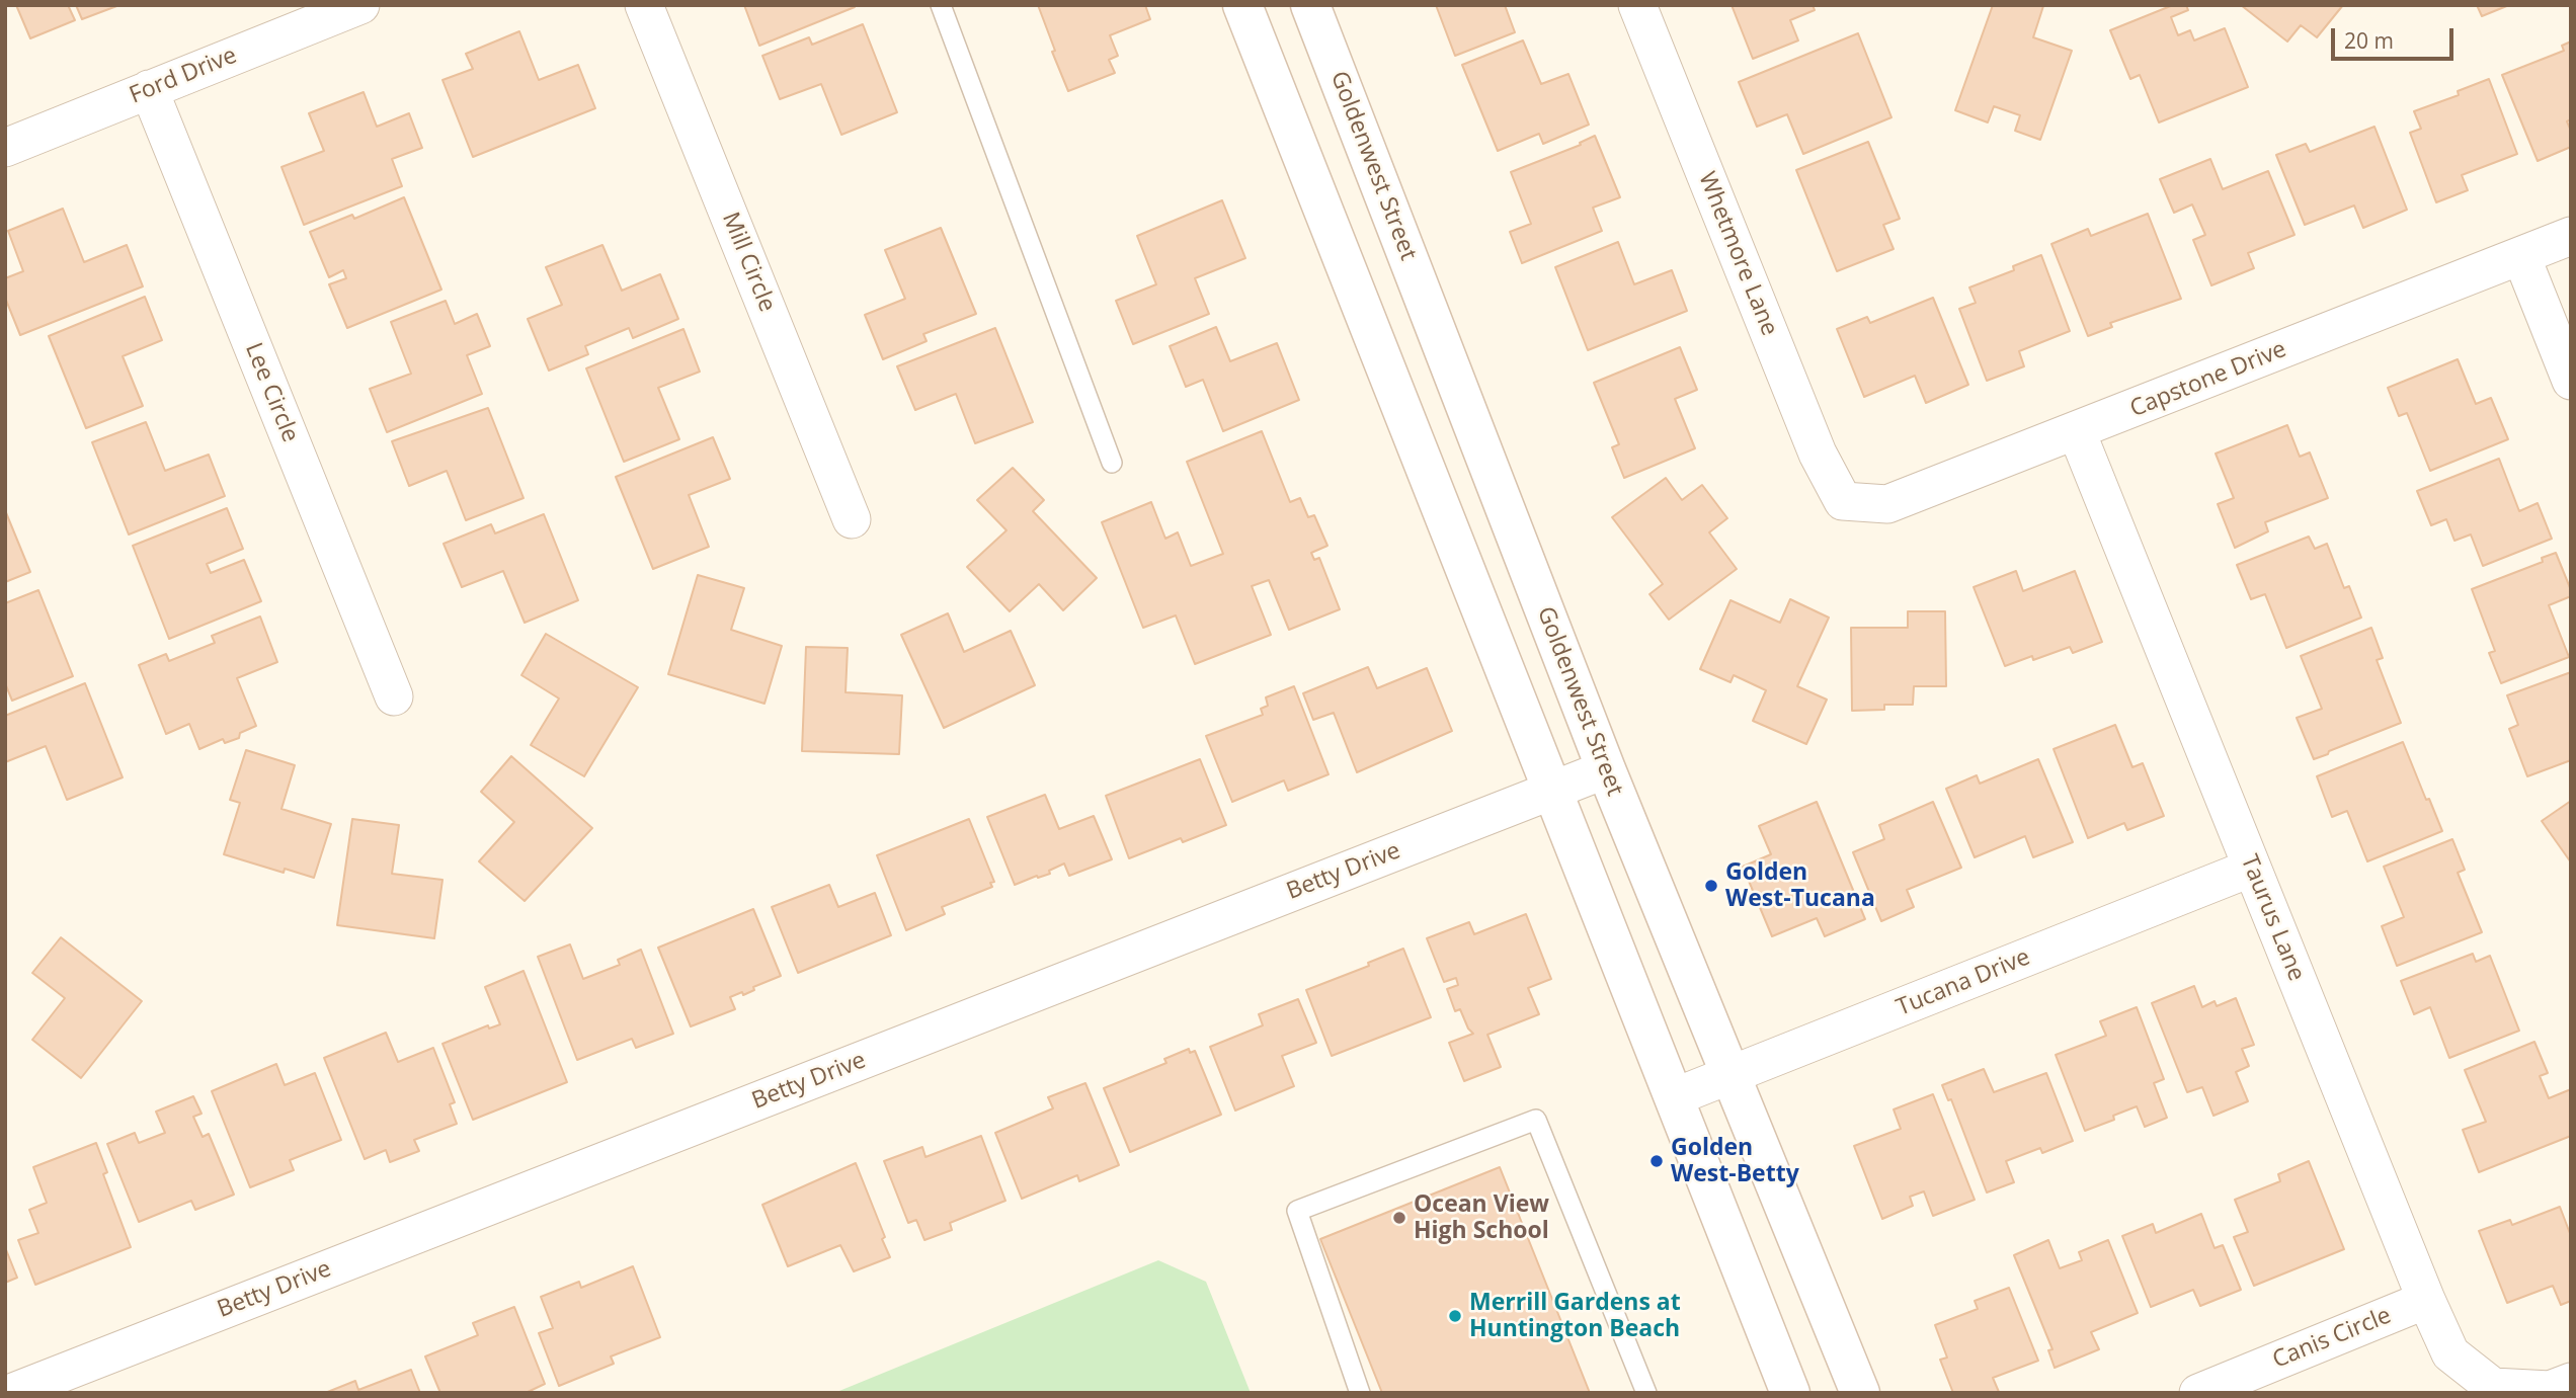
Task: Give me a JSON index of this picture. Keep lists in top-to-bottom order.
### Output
{
  "streets": {
    "main road": ["Goldenwest Street"],
    "street": [
      "Ford Drive",
      "Whetmore Lane",
      "Mill Circle",
      "Capstone Drive",
      "Lee Circle",
      "Betty Drive",
      "Taurus Lane",
      "Tucana Drive",
      "Canis Circle"
    ]
  },
  "crossings": [
    ["Ford Drive", "Lee Circle"],
    ["Goldenwest Street", "Betty Drive"],
    ["Goldenwest Street", "Tucana Drive"],
    ["Whetmore Lane", "Capstone Drive"],
    ["Capstone Drive", "Taurus Lane"],
    ["Taurus Lane", "Tucana Drive"],
    ["Taurus Lane", "Canis Circle"]
  ],
  "places": [
    "Golden West-Tucana",
    "Golden West-Betty",
    "Ocean View High School",
    "Merrill Gardens at Huntington Beach"
  ],
  "scale_bar": "20 m"
}
